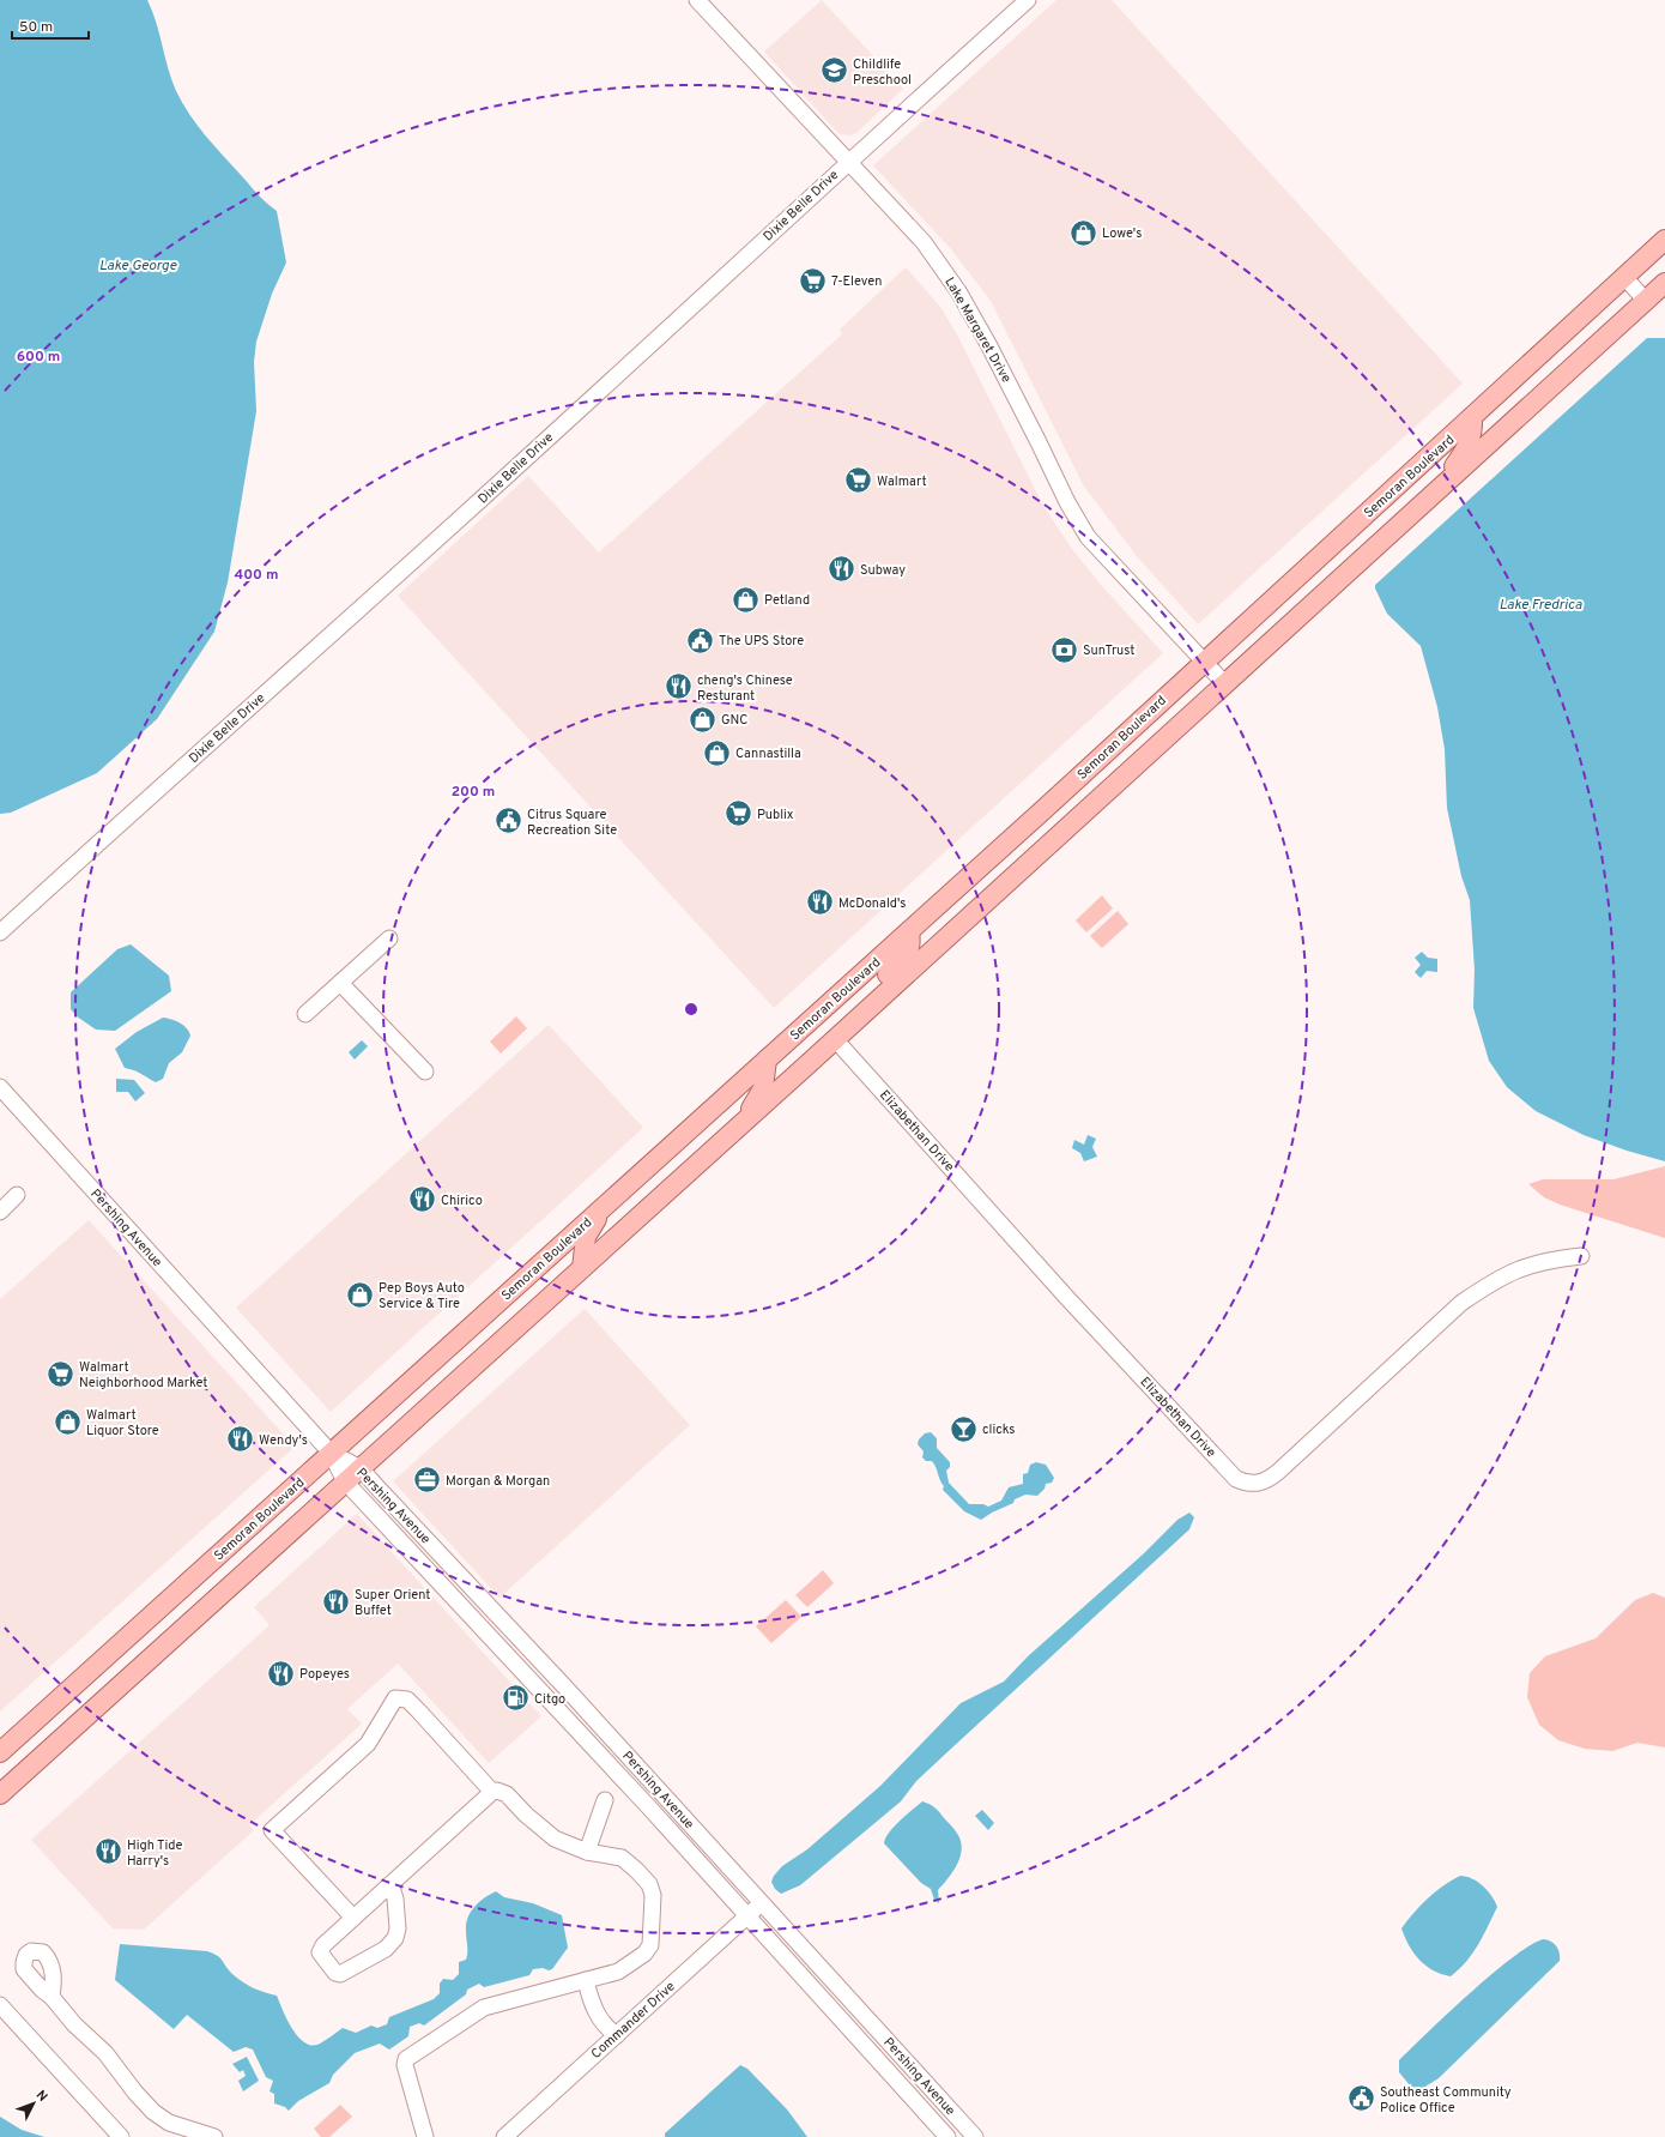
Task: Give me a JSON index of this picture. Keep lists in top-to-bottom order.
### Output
{
  "streets": {
    "main road": ["Semoran Boulevard"],
    "street": [
      "Dixie Belle Drive",
      "Lake Margaret Drive",
      "Elizabethan Drive",
      "Pershing Avenue",
      "Commander Drive"
    ]
  },
  "crossings": [
    ["Dixie Belle Drive", "Lake Margaret Drive"],
    ["Lake Margaret Drive", "Semoran Boulevard"],
    ["Semoran Boulevard", "Pershing Avenue"],
    ["Pershing Avenue", "Commander Drive"]
  ],
  "water": ["Lake George", "Lake Fredrica"],
  "places": {
    "school or university": ["Childlife Preschool"],
    "shop": [
      "Lowe's",
      "Petland",
      "GNC",
      "Cannastilla",
      "Pep Boys Auto Service & Tire",
      "Walmart Liquor Store"
    ],
    "supermarket": [
      "7-Eleven",
      "Walmart",
      "Publix",
      "Walmart Neighborhood Market"
    ],
    "restaurant": [
      "Subway",
      "cheng's Chinese Resturant",
      "McDonald's",
      "Chirico",
      "Wendy's",
      "Super Orient Buffet",
      "Popeyes",
      "High Tide Harry's"
    ],
    "public building": ["The UPS Store", "Citrus Square Recreation Site", "Southeast Community Police Office"],
    "bank": ["SunTrust"],
    "bar": ["clicks"],
    "office": ["Morgan & Morgan"],
    "fuel station": ["Citgo"]
  },
  "scale_bar": "50 m",
  "north": "top right",
  "rings": ["600 m", "400 m", "200 m"]
}
